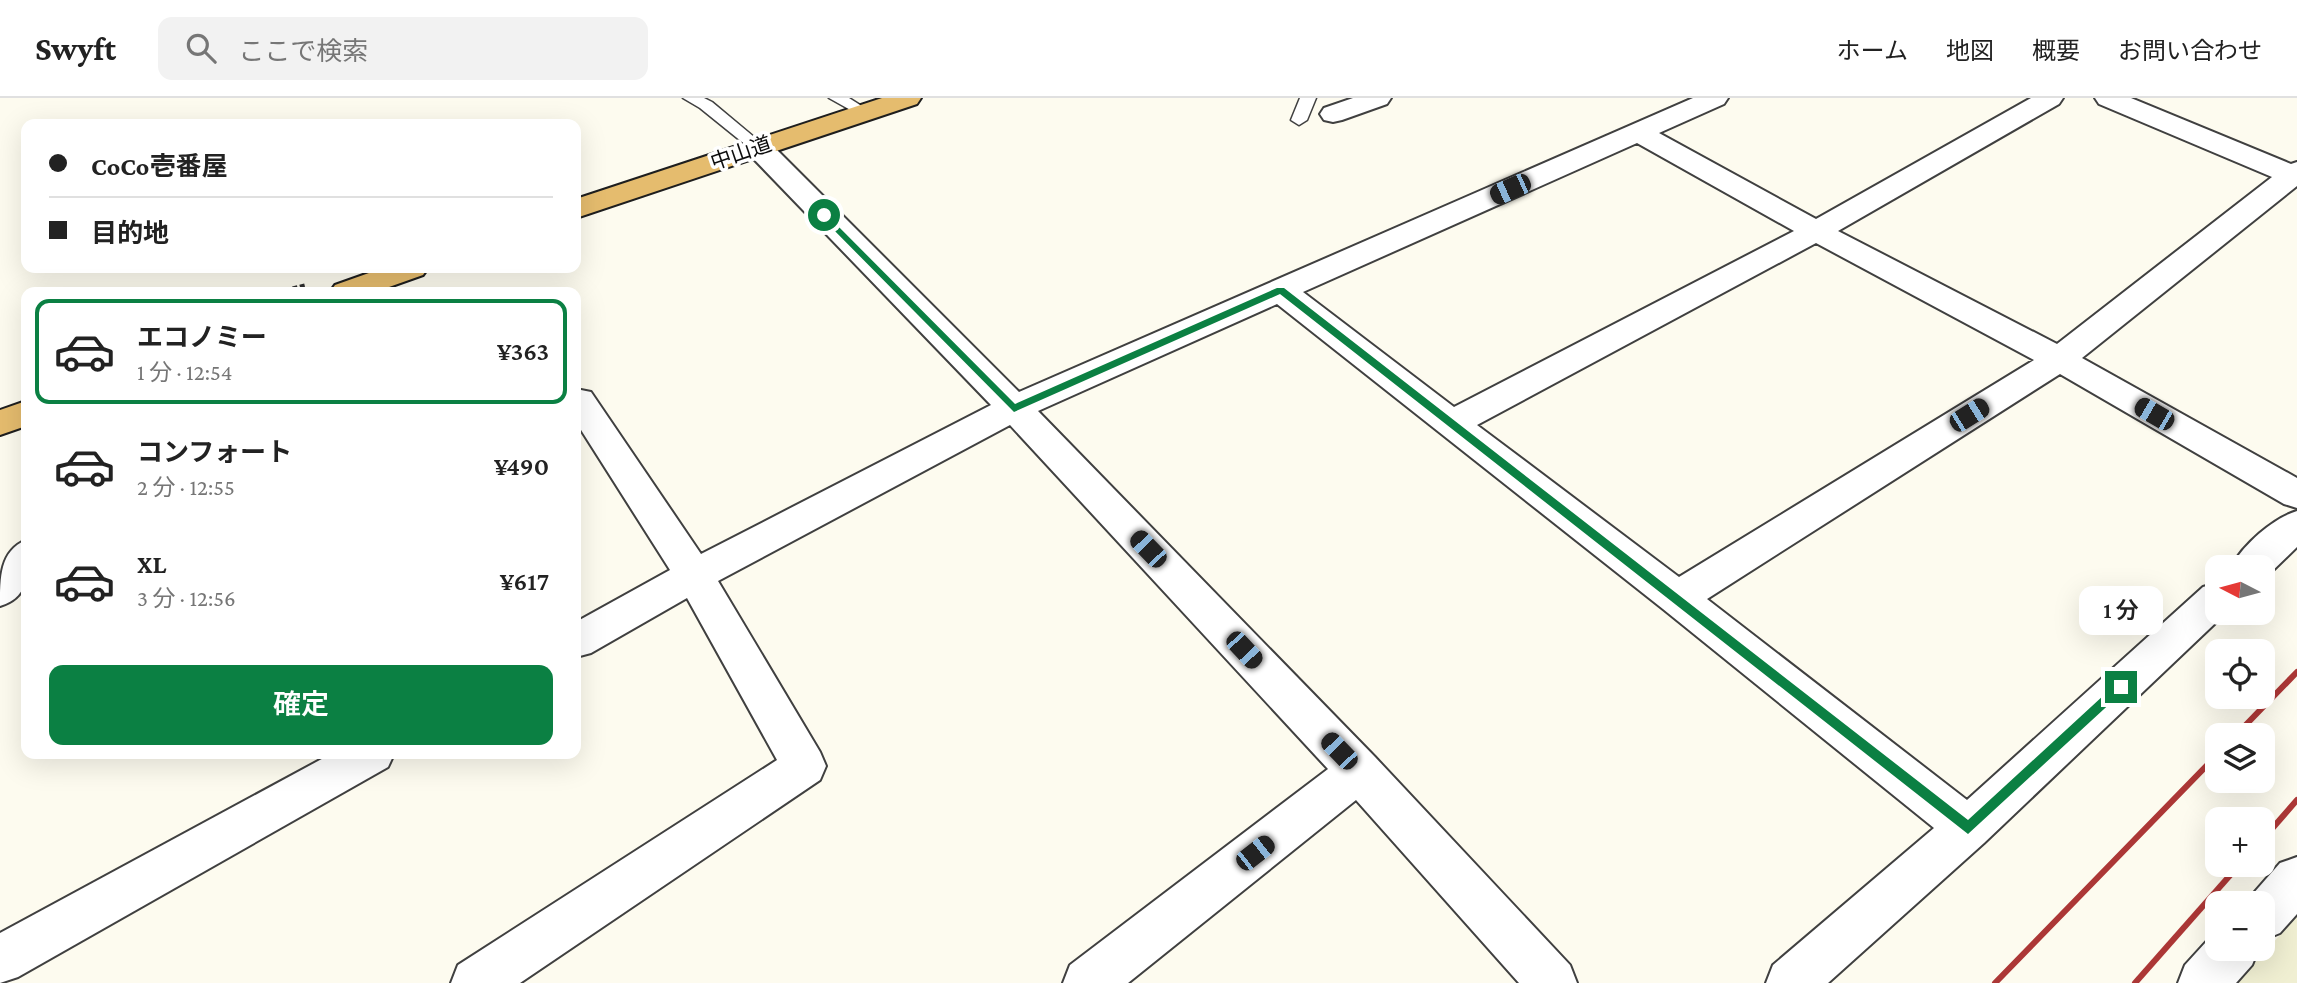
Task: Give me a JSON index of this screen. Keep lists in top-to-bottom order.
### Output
{
  "streets": {
    "highway": ["中山道"]
  },
  "north": "left",
  "page": {
    "header": "Swyft",
    "search": "ここで検索",
    "nav": [
      "ホーム",
      "地図",
      "概要",
      "お問い合わせ"
    ],
    "banner": ["CoCo壱番屋", "目的地"],
    "list": [
      {
        "name": "エコノミー",
        "note": "1 分 · 12:54",
        "value": "¥363"
      },
      {
        "name": "コンフォート",
        "note": "2 分 · 12:55",
        "value": "¥490"
      },
      {
        "name": "XL",
        "note": "3 分 · 12:56",
        "value": "¥617"
      }
    ],
    "map_buttons": ["+", "−"],
    "bubble": "1 分",
    "buttons": "確定"
  }
}
